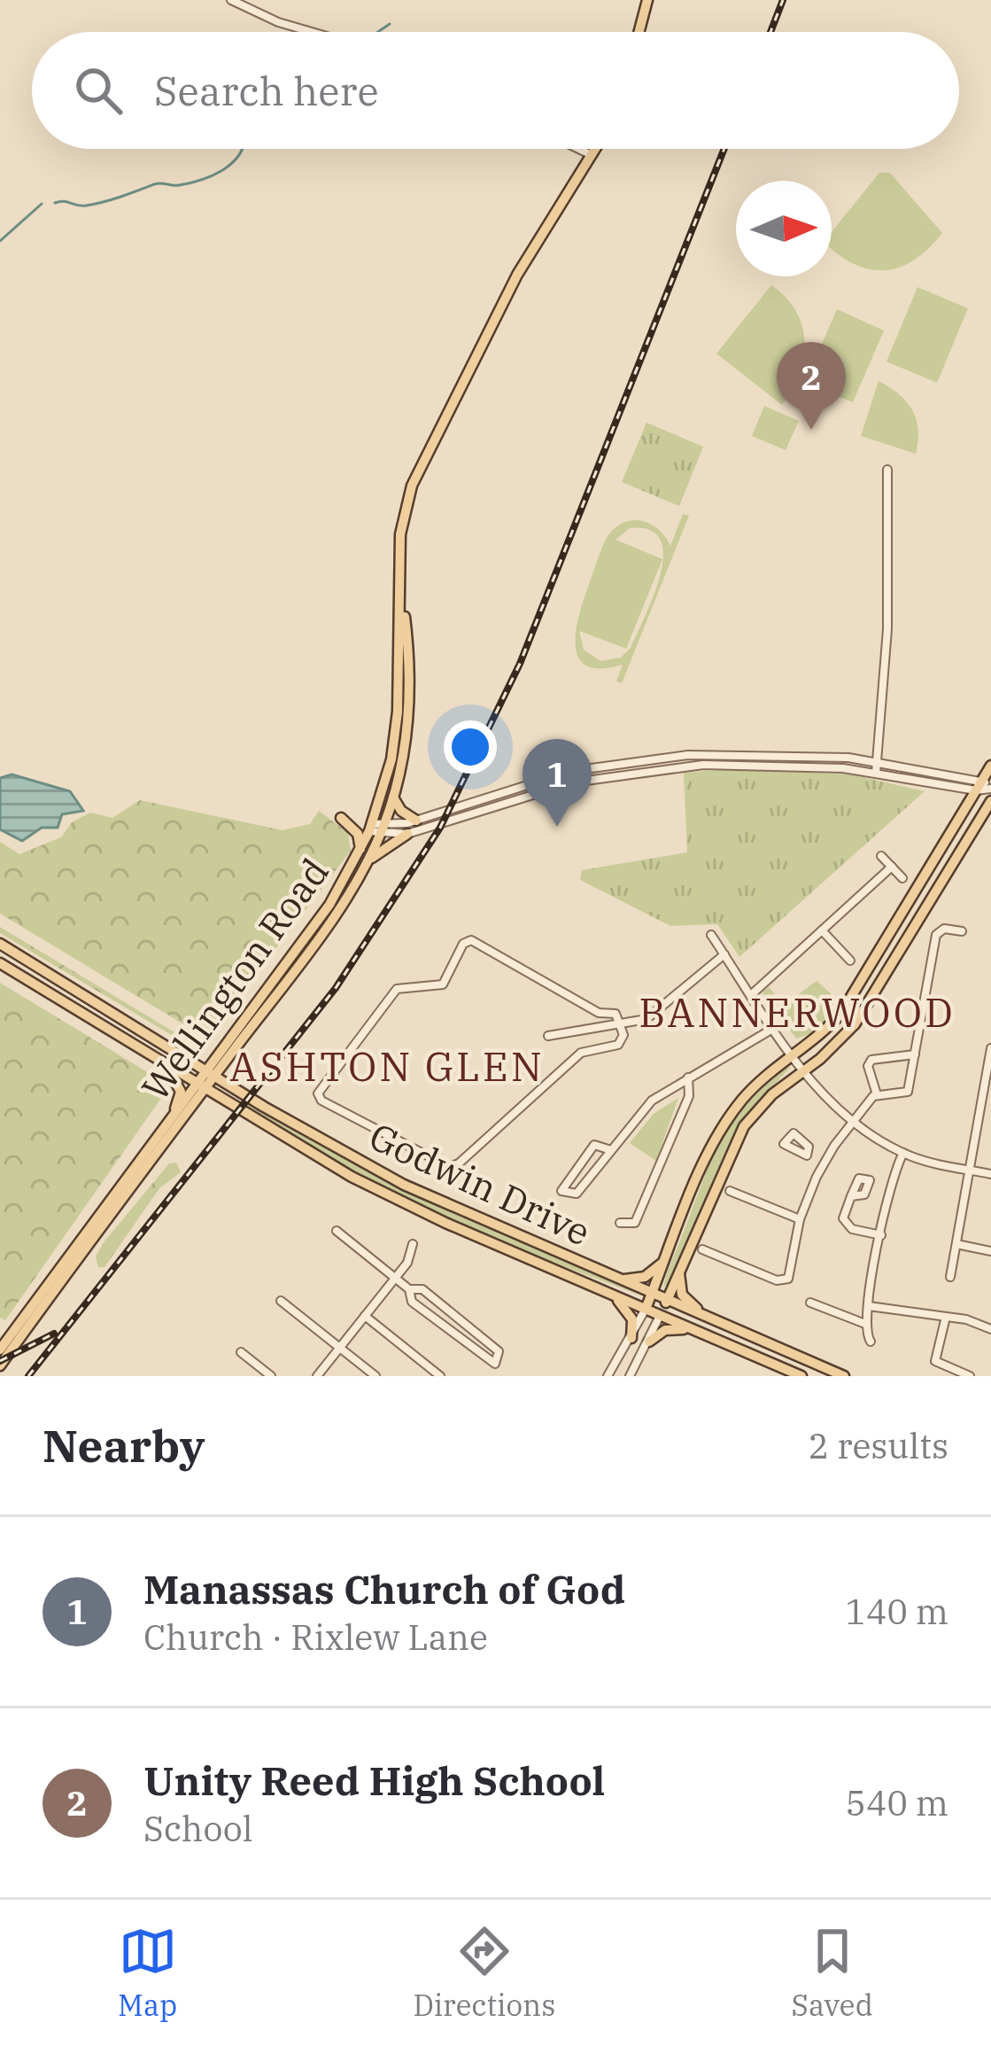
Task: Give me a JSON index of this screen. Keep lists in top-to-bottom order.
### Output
{
  "streets": {
    "main road": ["Wellington Road", "Godwin Drive"]
  },
  "crossings": [
    ["Wellington Road", "Godwin Drive"]
  ],
  "districts": ["BANNERWOOD", "ASHTON GLEN"],
  "north": "right",
  "page": {
    "search": "Search here",
    "pins": ["2", "1"],
    "heading": ["Nearby", "2 results"],
    "list": [
      {
        "mark": "1",
        "name": "Manassas Church of God",
        "note": "Church · Rixlew Lane",
        "value": "140 m"
      },
      {
        "mark": "2",
        "name": "Unity Reed High School",
        "note": "School",
        "value": "540 m"
      }
    ],
    "nav": ["Map", "Directions", "Saved"]
  }
}
